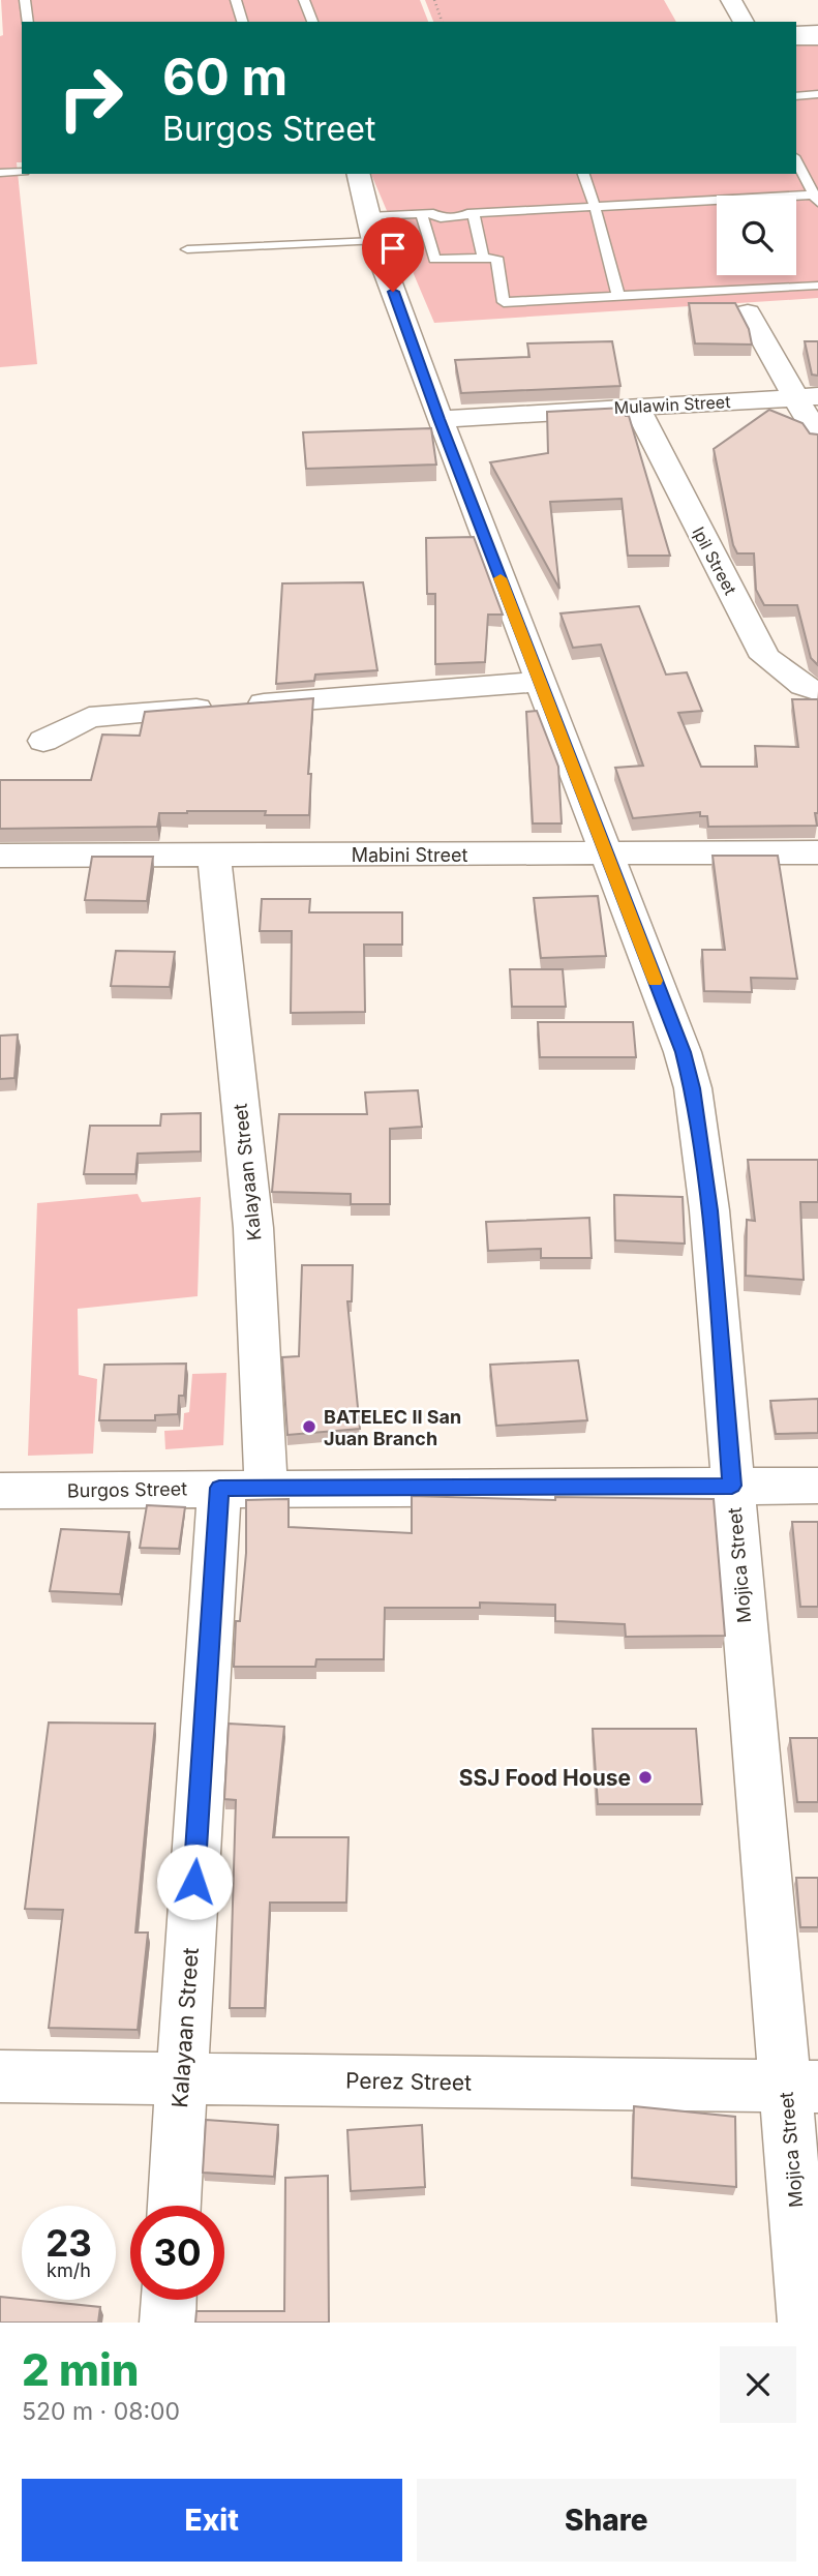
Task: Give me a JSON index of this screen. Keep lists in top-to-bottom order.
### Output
{
  "streets": {
    "street": [
      "Mulawin Street",
      "Ipil Street",
      "Mabini Street",
      "Kalayaan Street",
      "Burgos Street",
      "Mojica Street",
      "Perez Street"
    ]
  },
  "crossings": [
    ["Mulawin Street", "Ipil Street"],
    ["Mulawin Street", "Mojica Street"],
    ["Mabini Street", "Kalayaan Street"],
    ["Mabini Street", "Mojica Street"],
    ["Kalayaan Street", "Burgos Street"],
    ["Kalayaan Street", "Perez Street"],
    ["Burgos Street", "Mojica Street"],
    ["Mojica Street", "Perez Street"]
  ],
  "places": ["BATELEC II San Juan Branch", "SSJ Food House"],
  "page": {
    "turn": ["60 m", "Burgos Street"],
    "speed": "23 km/h",
    "limit": "30",
    "heading": ["2 min", "520 m · 08:00"],
    "buttons": ["Exit", "Share"]
  }
}
